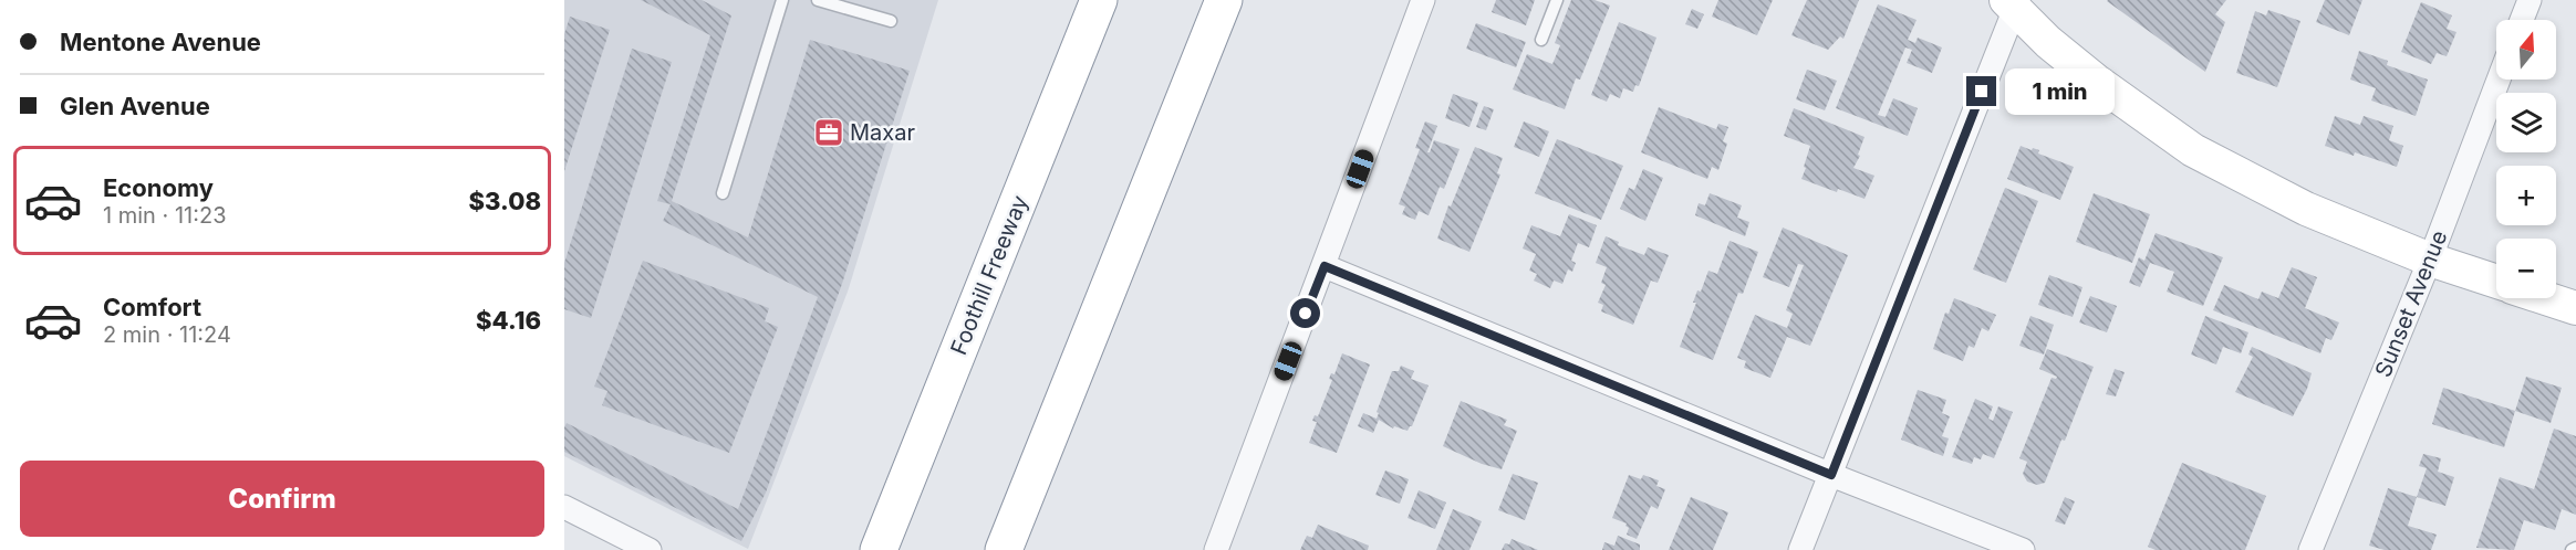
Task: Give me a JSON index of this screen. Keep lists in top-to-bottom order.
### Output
{
  "streets": {
    "highway": ["Foothill Freeway"],
    "street": ["Sunset Avenue"]
  },
  "places": {
    "office": ["Maxar"]
  },
  "north": "top",
  "page": {
    "banner": ["Mentone Avenue", "Glen Avenue"],
    "map_buttons": ["+", "−"],
    "bubble": "1 min",
    "list": [
      {
        "name": "Economy",
        "note": "1 min · 11:23",
        "value": "$3.08"
      },
      {
        "name": "Comfort",
        "note": "2 min · 11:24",
        "value": "$4.16"
      }
    ],
    "buttons": "Confirm"
  }
}
